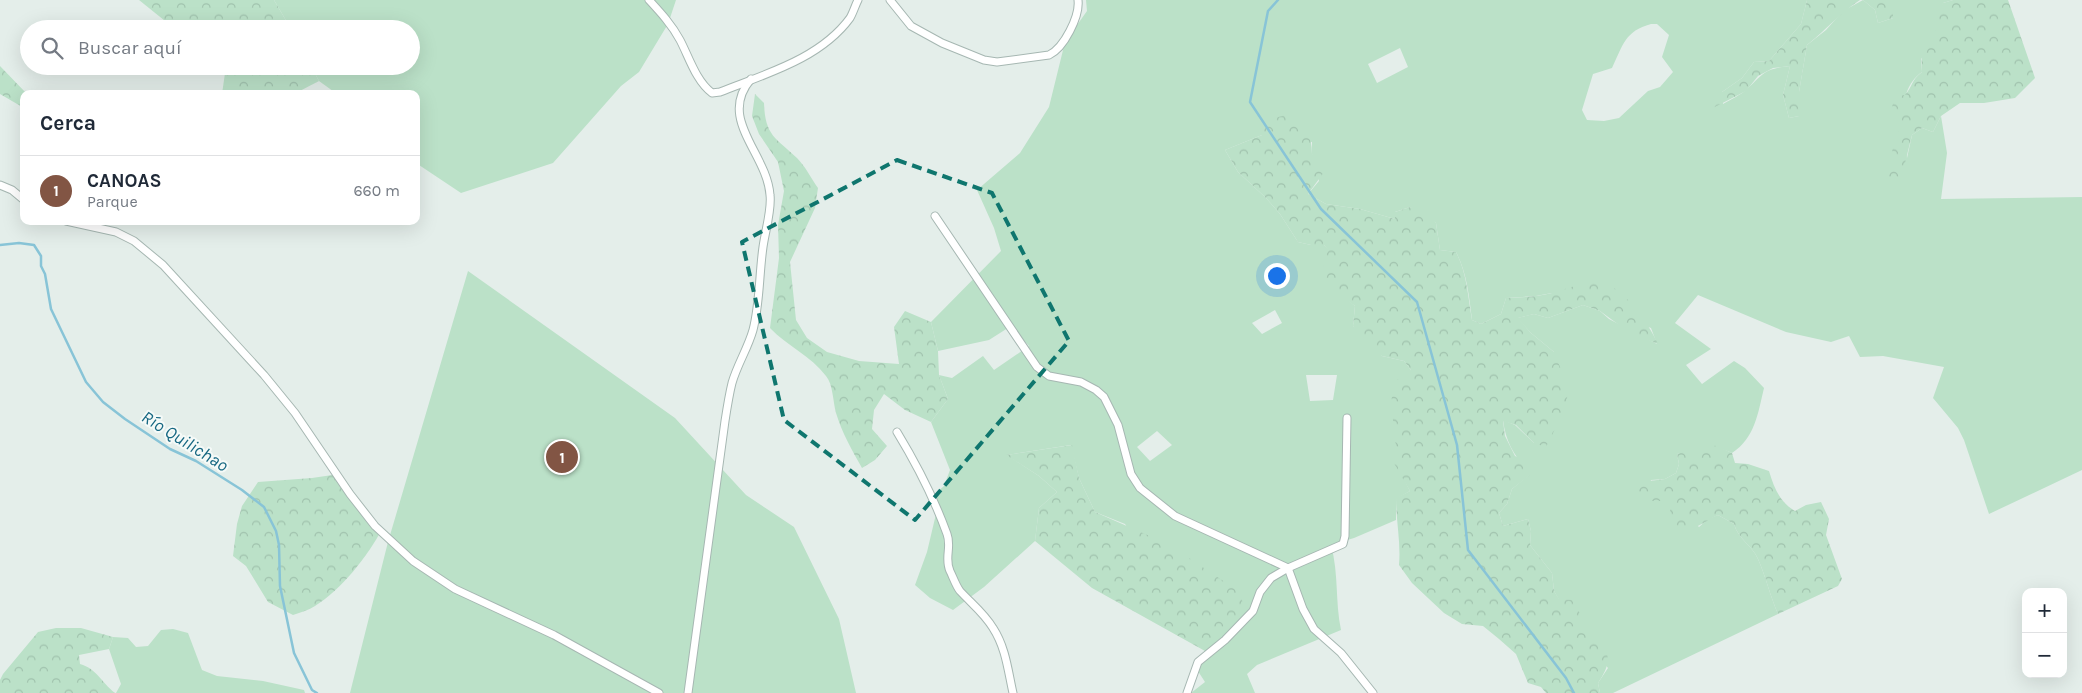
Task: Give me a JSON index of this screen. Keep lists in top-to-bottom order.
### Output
{
  "water": ["Río Quilichao"],
  "page": {
    "search": "Buscar aquí",
    "heading": "Cerca",
    "list": [
      {
        "mark": "1",
        "name": "CANOAS",
        "note": "Parque",
        "value": "660 m"
      }
    ],
    "pins": "1",
    "map_buttons": ["+", "−"]
  }
}
